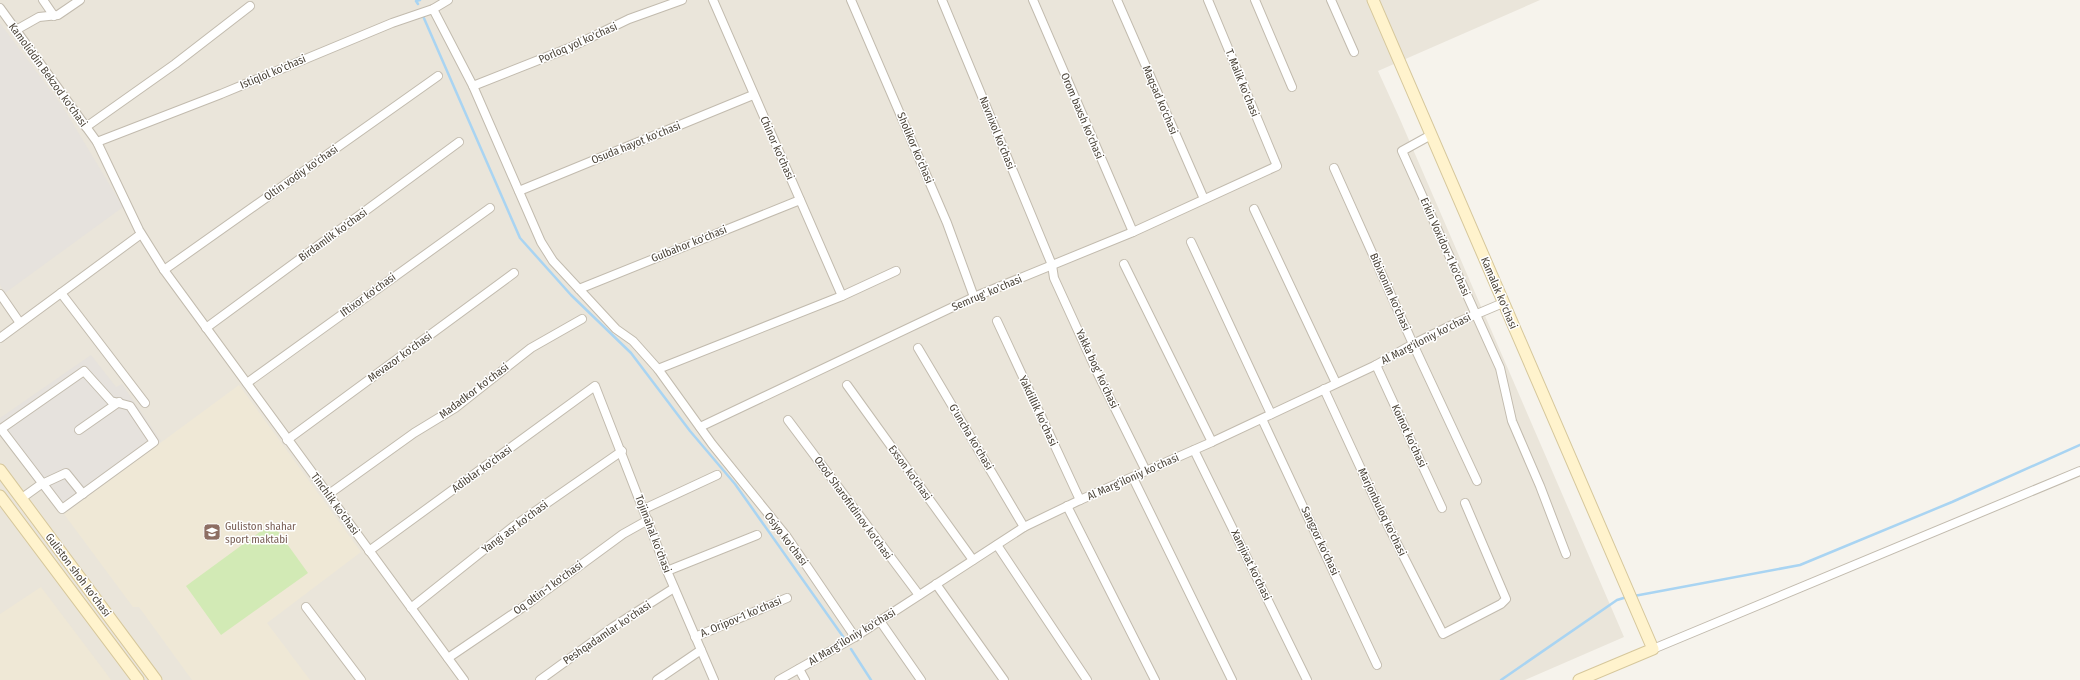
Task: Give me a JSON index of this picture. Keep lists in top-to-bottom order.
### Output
{
  "streets": {
    "main road": ["Kamalak ko'chasi", "Guliston shoh ko'chasi"],
    "street": [
      "Porloq yol ko'chasi",
      "Istiqlol ko'chasi",
      "Kamoliddin Bekzod ko'chasi",
      "T. Malik ko'chasi",
      "Maqsad ko'chasi",
      "Orom baxsh ko'chasi",
      "Navnixol ko'chasi",
      "Osuda hayot ko'chasi",
      "Chinor ko'chasi",
      "Sholikor ko'chasi",
      "Oltin vodiy ko'chasi",
      "Birdamlik ko'chasi",
      "Gulbahor ko'chasi",
      "Erkin Voxidov-1 ko'chasi",
      "Bibixonim ko'chasi",
      "Semrug' ko'chasi",
      "Iftixor ko'chasi",
      "Al Marg'iloniy ko'chasi",
      "Mevazor ko'chasi",
      "Yakka bog' ko'chasi",
      "Madadkor ko'chasi",
      "Yakdillik ko'chasi",
      "Koinot ko'chasi",
      "G'uncha ko'chasi",
      "Adiblar ko'chasi",
      "Exson ko'chasi",
      "Tinchlik ko'chasi",
      "Ozod Sharofitdinov ko'chasi",
      "Marjonbuloq ko'chasi",
      "Yangi asr ko'chasi",
      "Tojimahal ko'chasi",
      "Osiyo ko'chasi",
      "Sangzor ko'chasi",
      "Xamjixat ko'chasi",
      "Oq oltin-1 ko'chasi",
      "A. Oripov-1 ko'chasi",
      "Peshqadamlar ko'chasi"
    ]
  },
  "crossings": [
    ["Porloq yol ko'chasi", "Osiyo ko'chasi"],
    ["Istiqlol ko'chasi", "Kamoliddin Bekzod ko'chasi"],
    ["Istiqlol ko'chasi", "Osiyo ko'chasi"],
    ["Kamoliddin Bekzod ko'chasi", "Tinchlik ko'chasi"],
    ["T. Malik ko'chasi", "Semrug' ko'chasi"],
    ["Maqsad ko'chasi", "Semrug' ko'chasi"],
    ["Orom baxsh ko'chasi", "Semrug' ko'chasi"],
    ["Navnixol ko'chasi", "Semrug' ko'chasi"],
    ["Navnixol ko'chasi", "Yakka bog' ko'chasi"],
    ["Osuda hayot ko'chasi", "Chinor ko'chasi"],
    ["Osuda hayot ko'chasi", "Osiyo ko'chasi"],
    ["Chinor ko'chasi", "Gulbahor ko'chasi"],
    ["Sholikor ko'chasi", "Semrug' ko'chasi"],
    ["Oltin vodiy ko'chasi", "Tinchlik ko'chasi"],
    ["Birdamlik ko'chasi", "Tinchlik ko'chasi"],
    ["Gulbahor ko'chasi", "Osiyo ko'chasi"],
    ["Erkin Voxidov-1 ko'chasi", "Kamalak ko'chasi"],
    ["Erkin Voxidov-1 ko'chasi", "Al Marg'iloniy ko'chasi"],
    ["Bibixonim ko'chasi", "Al Marg'iloniy ko'chasi"],
    ["Semrug' ko'chasi", "Yakka bog' ko'chasi"],
    ["Semrug' ko'chasi", "Osiyo ko'chasi"],
    ["Kamalak ko'chasi", "Al Marg'iloniy ko'chasi"],
    ["Iftixor ko'chasi", "Tinchlik ko'chasi"],
    ["Al Marg'iloniy ko'chasi", "Yakka bog' ko'chasi"],
    ["Al Marg'iloniy ko'chasi", "Yakdillik ko'chasi"],
    ["Al Marg'iloniy ko'chasi", "Koinot ko'chasi"],
    ["Al Marg'iloniy ko'chasi", "G'uncha ko'chasi"],
    ["Al Marg'iloniy ko'chasi", "Exson ko'chasi"],
    ["Al Marg'iloniy ko'chasi", "Ozod Sharofitdinov ko'chasi"],
    ["Al Marg'iloniy ko'chasi", "Marjonbuloq ko'chasi"],
    ["Al Marg'iloniy ko'chasi", "Osiyo ko'chasi"],
    ["Al Marg'iloniy ko'chasi", "Sangzor ko'chasi"],
    ["Al Marg'iloniy ko'chasi", "Xamjixat ko'chasi"],
    ["Mevazor ko'chasi", "Tinchlik ko'chasi"],
    ["Madadkor ko'chasi", "Tinchlik ko'chasi"],
    ["Adiblar ko'chasi", "Tinchlik ko'chasi"],
    ["Adiblar ko'chasi", "Tojimahal ko'chasi"],
    ["Tinchlik ko'chasi", "Yangi asr ko'chasi"],
    ["Tinchlik ko'chasi", "Oq oltin-1 ko'chasi"],
    ["Yangi asr ko'chasi", "Tojimahal ko'chasi"],
    ["Tojimahal ko'chasi", "Oq oltin-1 ko'chasi"],
    ["Tojimahal ko'chasi", "A. Oripov-1 ko'chasi"],
    ["Tojimahal ko'chasi", "Peshqadamlar ko'chasi"]
  ],
  "places": {
    "school or university": ["Guliston shahar sport maktabi"]
  }
}
